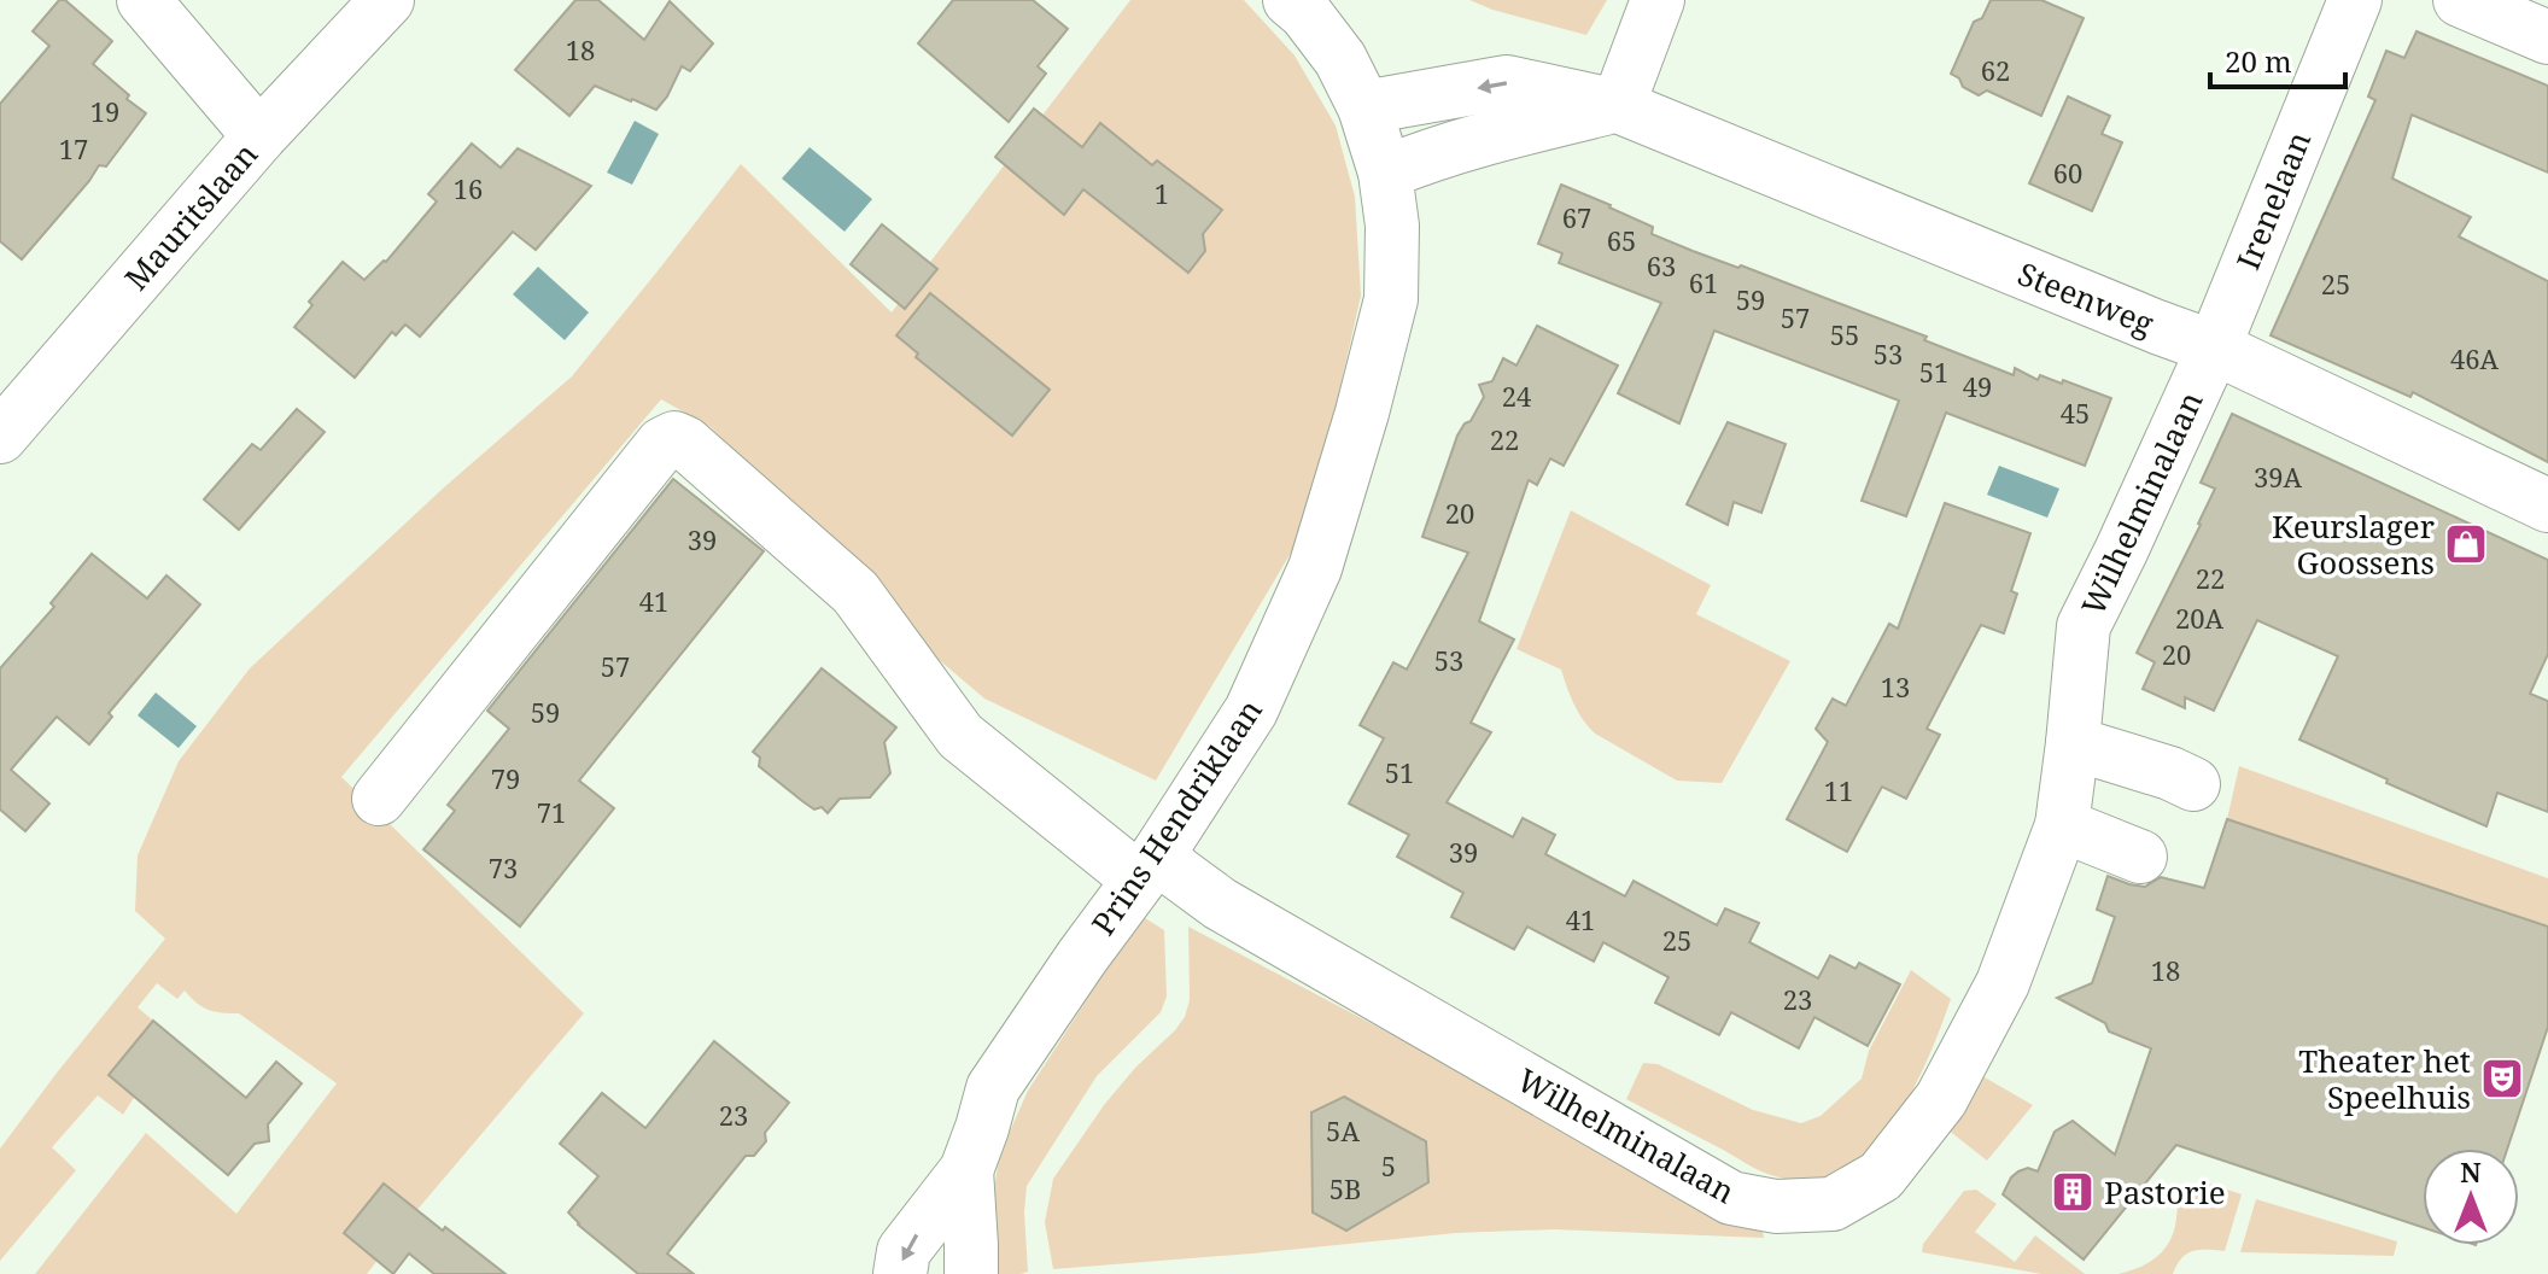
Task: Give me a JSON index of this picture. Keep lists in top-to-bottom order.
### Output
{
  "streets": {
    "street": [
      "Irenelaan",
      "Mauritslaan",
      "Steenweg",
      "Wilhelminalaan",
      "Prins Hendriklaan"
    ]
  },
  "crossings": [
    ["Irenelaan", "Steenweg"],
    ["Irenelaan", "Wilhelminalaan"],
    ["Steenweg", "Wilhelminalaan"],
    ["Steenweg", "Prins Hendriklaan"],
    ["Wilhelminalaan", "Prins Hendriklaan"]
  ],
  "places": {
    "shop": ["Keurslager Goossens"],
    "theatre": ["Theater het Speelhuis"],
    "building": ["Pastorie"]
  },
  "house_numbers": [
    "18",
    "62",
    "19",
    "17",
    "60",
    "16",
    "1",
    "67",
    "65",
    "63",
    "61",
    "25",
    "59",
    "57",
    "55",
    "53",
    "46A",
    "51",
    "49",
    "24",
    "45",
    "22",
    "39A",
    "20",
    "39",
    "22",
    "41",
    "20A",
    "20",
    "53",
    "57",
    "13",
    "59",
    "51",
    "79",
    "11",
    "71",
    "39",
    "73",
    "41",
    "25",
    "18",
    "23",
    "23",
    "5A",
    "5",
    "5B"
  ],
  "scale_bar": "20 m",
  "north": "top"
}
